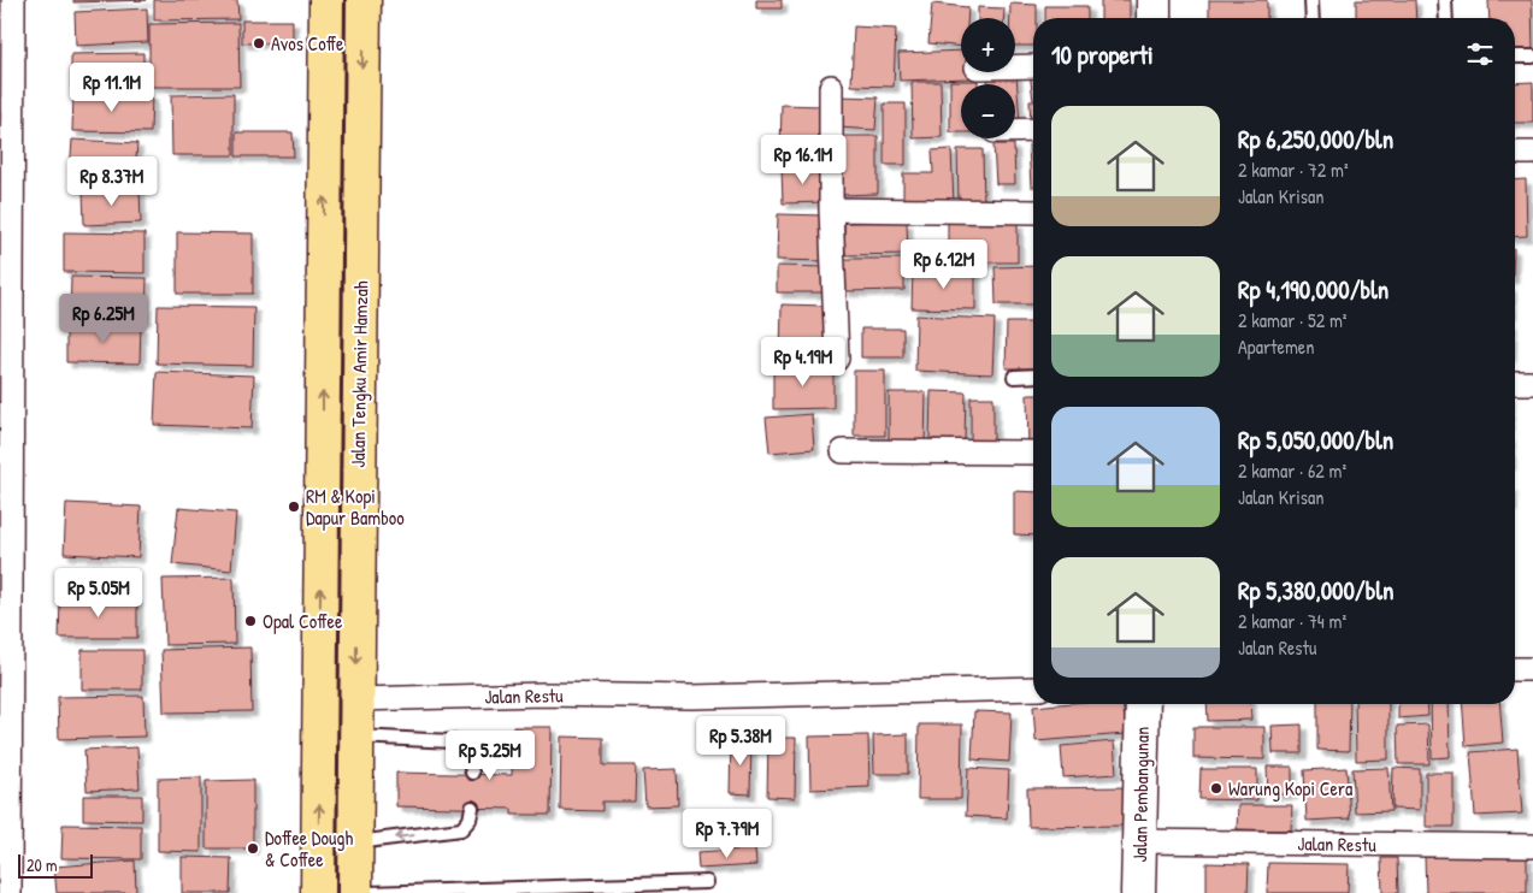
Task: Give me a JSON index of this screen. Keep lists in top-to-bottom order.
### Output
{
  "streets": {
    "main road": ["Jalan Tengku Amir Hamzah"],
    "street": ["Jalan Restu", "Jalan Pembangunan"]
  },
  "crossings": [
    ["Jalan Tengku Amir Hamzah", "Jalan Restu"],
    ["Jalan Restu", "Jalan Pembangunan"]
  ],
  "places": [
    "Avos Coffe",
    "RM & Kopi Dapur Bamboo",
    "Opal Coffee",
    "Warung Kopi Cera",
    "Doffee Dough & Coffee"
  ],
  "scale_bar": "20 m",
  "page": {
    "map_buttons": ["+", "−"],
    "heading": "10 properti",
    "price": [
      "Rp 11.1M",
      "Rp 16.1M",
      "Rp 8.37M",
      "Rp 6.12M",
      "Rp 6.25M",
      "Rp 4.19M",
      "Rp 5.05M",
      "Rp 5.38M",
      "Rp 5.25M",
      "Rp 7.79M"
    ],
    "list": [
      {
        "name": "Rp 6,250,000/bln",
        "note": "2 kamar · 72 m² · Jalan Krisan"
      },
      {
        "name": "Rp 4,190,000/bln",
        "note": "2 kamar · 52 m² · Apartemen"
      },
      {
        "name": "Rp 5,050,000/bln",
        "note": "2 kamar · 62 m² · Jalan Krisan"
      },
      {
        "name": "Rp 5,380,000/bln",
        "note": "2 kamar · 74 m² · Jalan Restu"
      }
    ],
    "scale": "20 m"
  }
}
